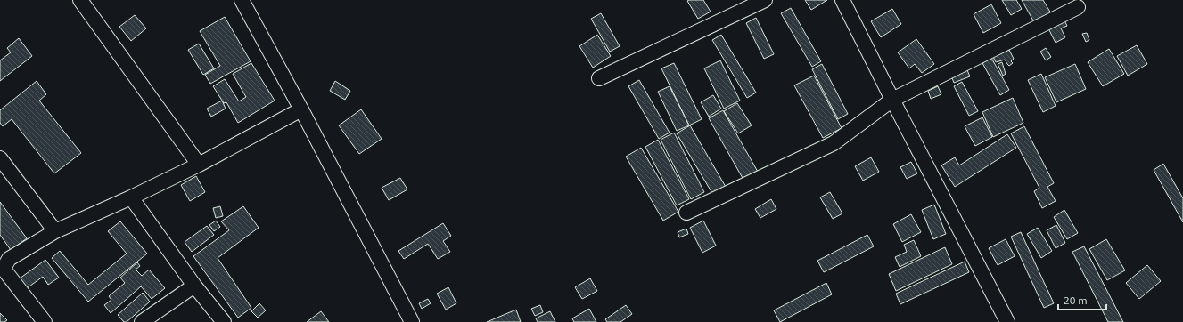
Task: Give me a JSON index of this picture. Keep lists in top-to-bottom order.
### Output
{
  "scale_bar": "20 m"
}
